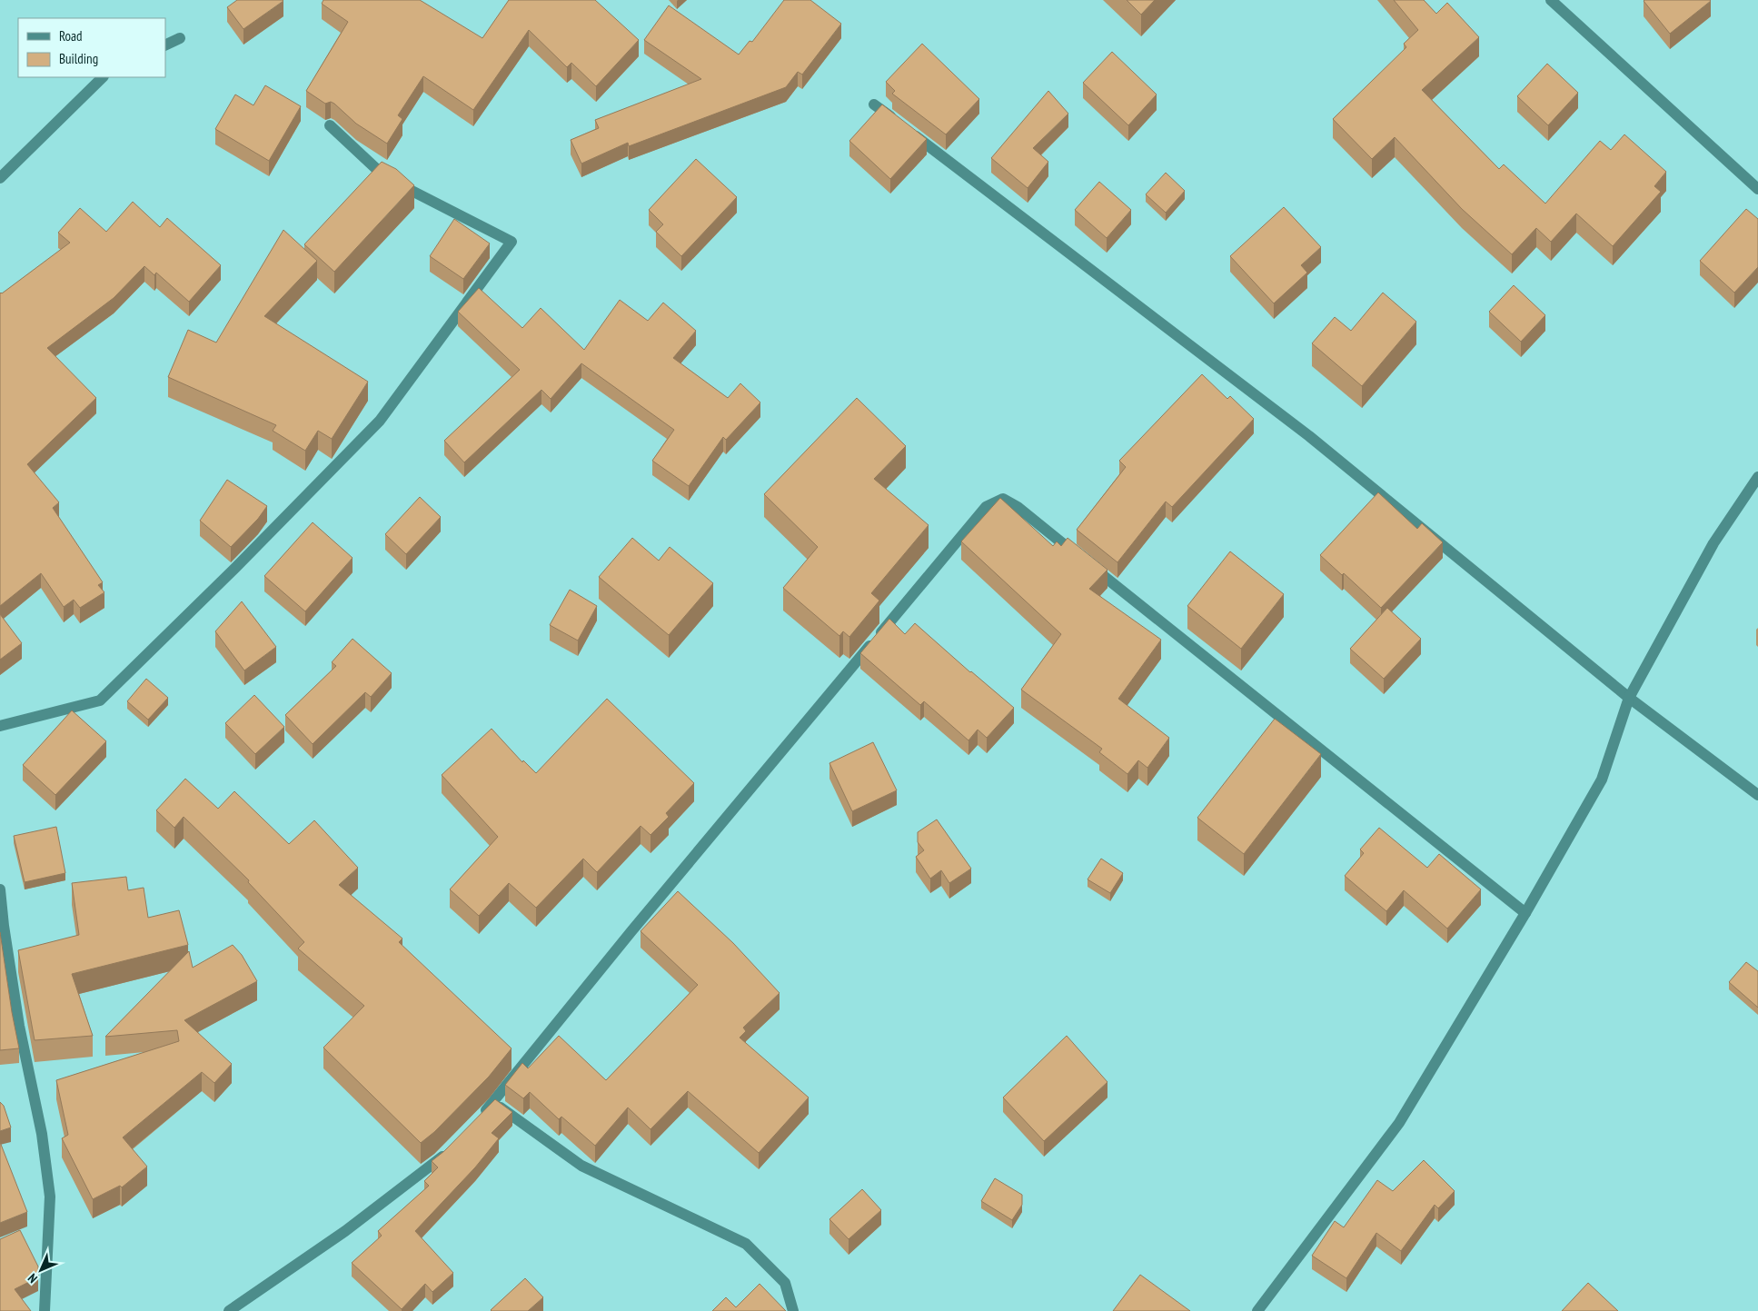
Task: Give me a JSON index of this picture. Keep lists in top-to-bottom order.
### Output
{
  "legend": ["Road", "Building"],
  "north": "bottom left"
}
